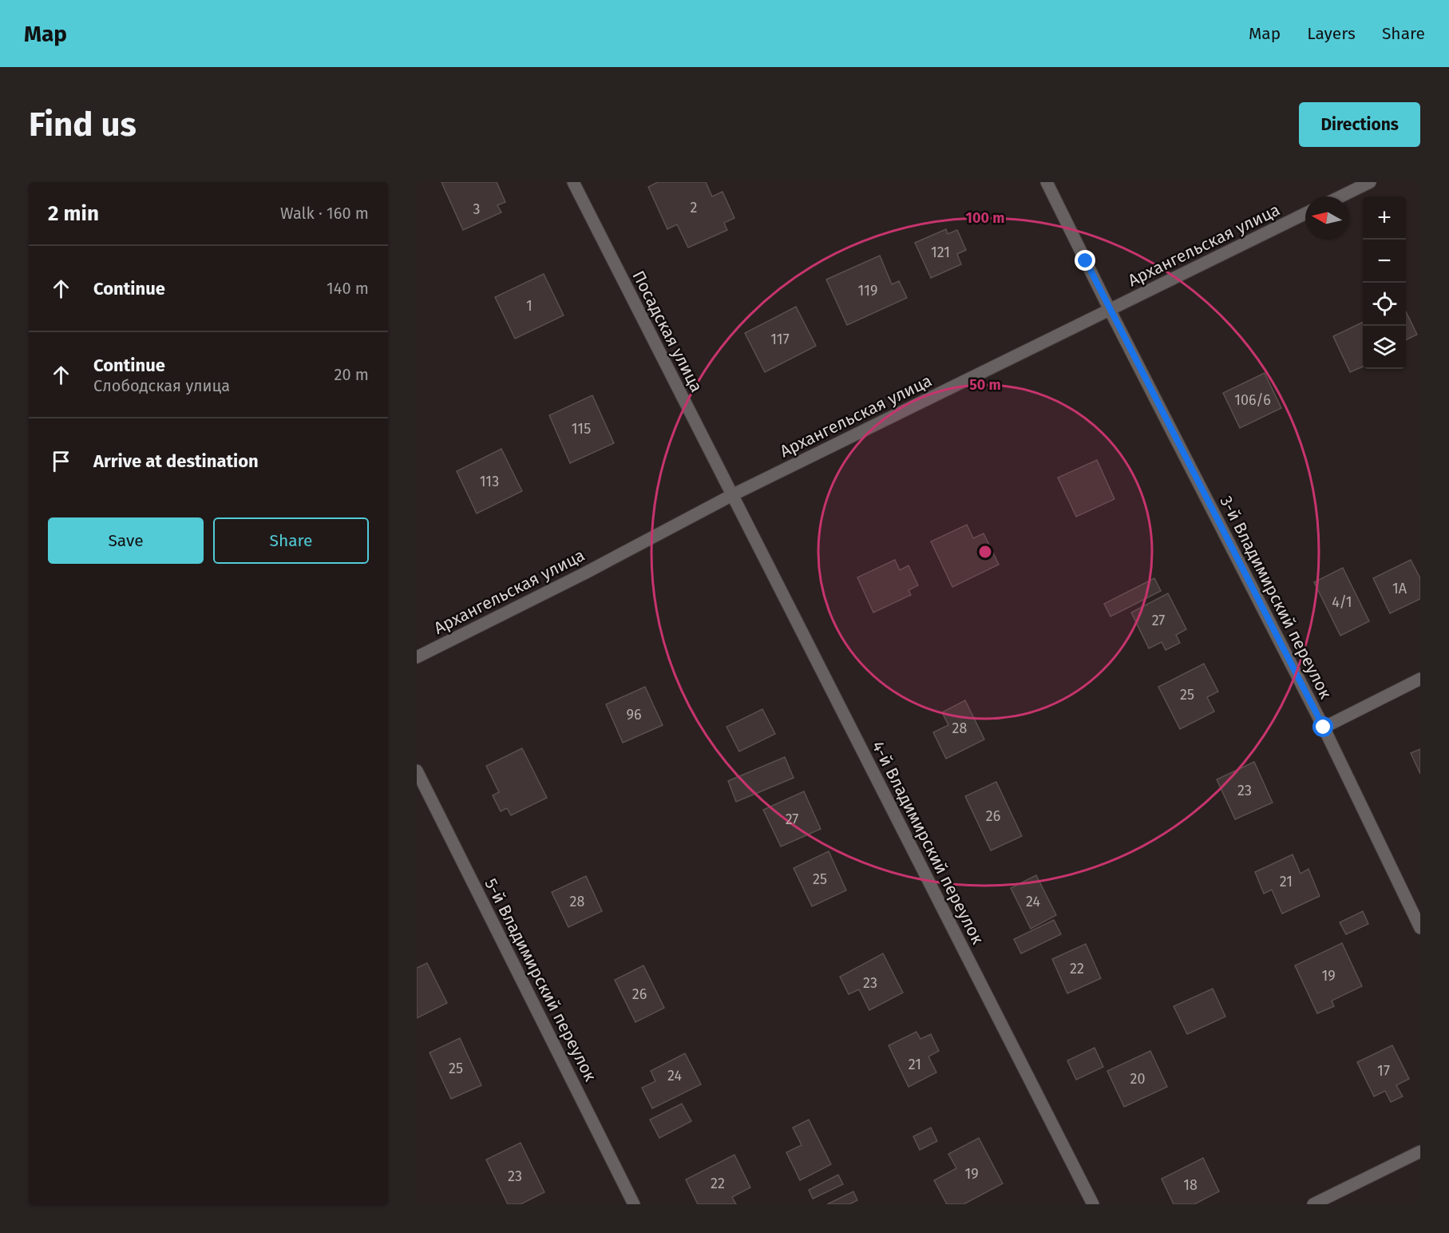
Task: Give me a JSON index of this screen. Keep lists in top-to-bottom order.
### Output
{
  "streets": {
    "street": [
      "Архангельская улица",
      "Посадская улица",
      "3-й Владимирский переулок",
      "4-й Владимирский переулок",
      "5-й Владимирский переулок"
    ]
  },
  "crossings": [
    ["Архангельская улица", "Посадская улица"],
    ["Архангельская улица", "3-й Владимирский переулок"],
    ["Архангельская улица", "4-й Владимирский переулок"],
    ["Посадская улица", "4-й Владимирский переулок"]
  ],
  "house_numbers": [
    "2",
    "3",
    "121",
    "119",
    "1",
    "117",
    "106/6",
    "115",
    "113",
    "1А",
    "4/1",
    "27",
    "25",
    "96",
    "28",
    "23",
    "26",
    "27",
    "25",
    "21",
    "28",
    "24",
    "22",
    "19",
    "23",
    "26",
    "21",
    "25",
    "17",
    "24",
    "20",
    "19",
    "23",
    "22",
    "18"
  ],
  "north": "left",
  "page": {
    "header": "Map",
    "nav": ["Map", "Layers", "Share"],
    "buttons": [
      "Directions",
      ["Save", "Share"]
    ],
    "title": "Find us",
    "heading": ["2 min", "Walk · 160 m"],
    "map_buttons": ["+", "−"],
    "list": [
      ["Continue", "140 m"],
      ["Continue", "Слободская улица", "20 m"],
      "Arrive at destination"
    ]
  },
  "rings": ["100 m", "50 m"]
}
